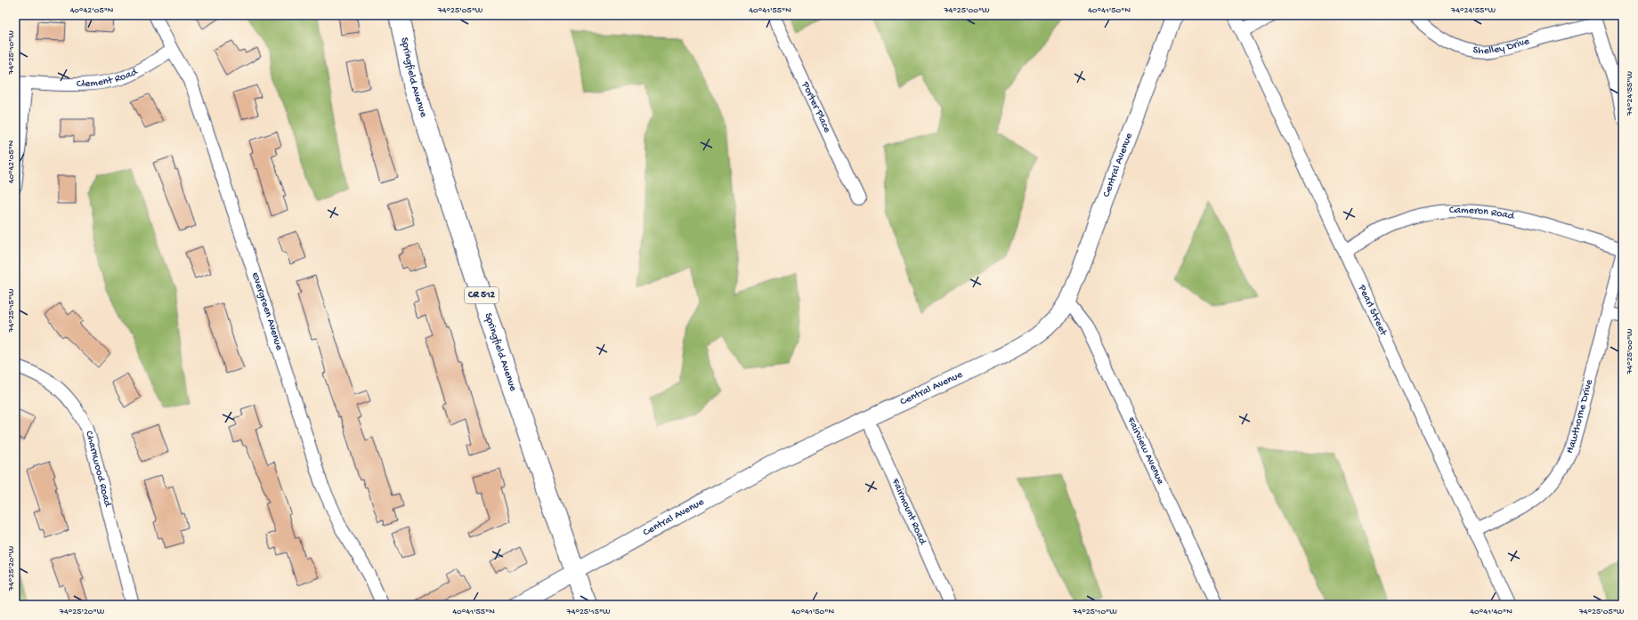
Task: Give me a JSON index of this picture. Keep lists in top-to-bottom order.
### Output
{
  "streets": {
    "main road": ["Springfield Avenue", "CR 512"],
    "street": [
      "Shelley Drive",
      "Clement Road",
      "Porter Place",
      "Central Avenue",
      "Cameron Road",
      "Pearl Street",
      "Evergreen Avenue",
      "Hawthorne Drive",
      "Fairview Avenue",
      "Charnwood Road",
      "Fairmount Road"
    ]
  },
  "crossings": [
    ["Clement Road", "Evergreen Avenue"],
    ["Springfield Avenue", "Central Avenue"],
    ["Central Avenue", "Fairview Avenue"],
    ["Central Avenue", "Fairmount Road"],
    ["Cameron Road", "Pearl Street"],
    ["Pearl Street", "Hawthorne Drive"]
  ],
  "coordinates": [
    "40°42'05\"N",
    "74°25'05\"W",
    "40°41'55\"N",
    "74°25'00\"W",
    "40°41'50\"N",
    "74°24'55\"W",
    "74°25'10\"W",
    "74°25'15\"W",
    "74°25'20\"W",
    "40°41'40\"N"
  ]
}
